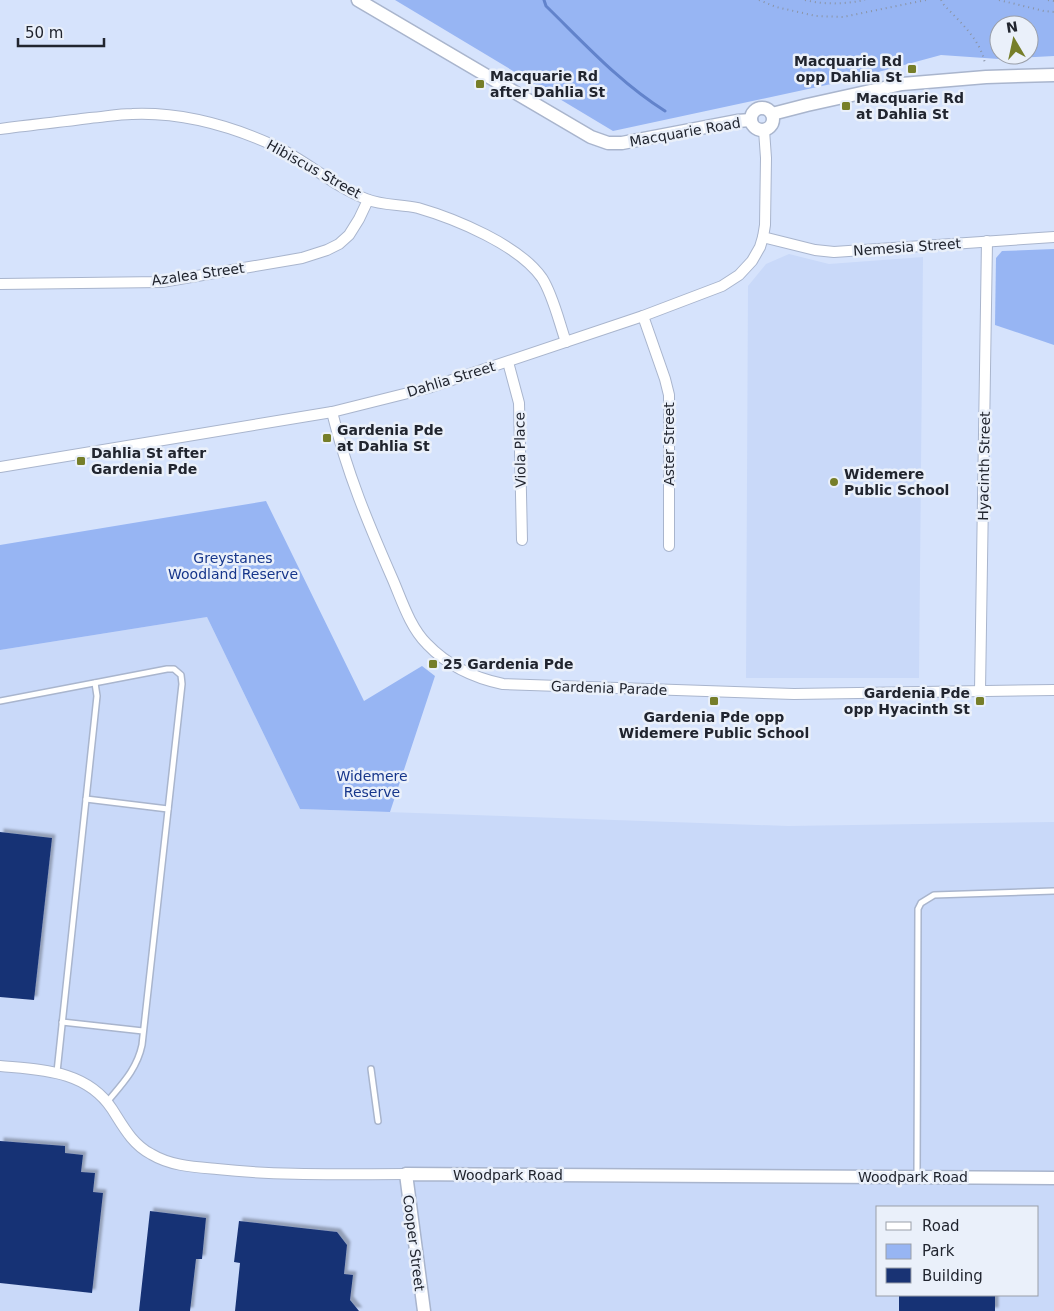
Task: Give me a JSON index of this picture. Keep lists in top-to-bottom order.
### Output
{
  "streets": {
    "street": [
      "Macquarie Road",
      "Hibiscus Street",
      "Nemesia Street",
      "Azalea Street",
      "Dahlia Street",
      "Aster Street",
      "Viola Place",
      "Hyacinth Street",
      "Gardenia Parade",
      "Woodpark Road",
      "Cooper Street"
    ]
  },
  "crossings": [
    ["Macquarie Road", "Dahlia Street"],
    ["Hibiscus Street", "Azalea Street"],
    ["Hibiscus Street", "Dahlia Street"],
    ["Nemesia Street", "Dahlia Street"],
    ["Nemesia Street", "Hyacinth Street"],
    ["Dahlia Street", "Aster Street"],
    ["Dahlia Street", "Viola Place"],
    ["Dahlia Street", "Gardenia Parade"],
    ["Hyacinth Street", "Gardenia Parade"],
    ["Woodpark Road", "Cooper Street"]
  ],
  "parks": ["Greystanes Woodland Reserve", "Widemere Reserve"],
  "places": {
    "transit": [
      "Macquarie Rd opp Dahlia St",
      "Macquarie Rd after Dahlia St",
      "Macquarie Rd at Dahlia St",
      "Gardenia Pde at Dahlia St",
      "Dahlia St after Gardenia Pde",
      "25 Gardenia Pde",
      "Gardenia Pde opp Widemere Public School",
      "Gardenia Pde opp Hyacinth St"
    ],
    "other": ["Widemere Public School"]
  },
  "legend": ["Road", "Park", "Building"],
  "scale_bar": "50 m",
  "north": "top"
}
